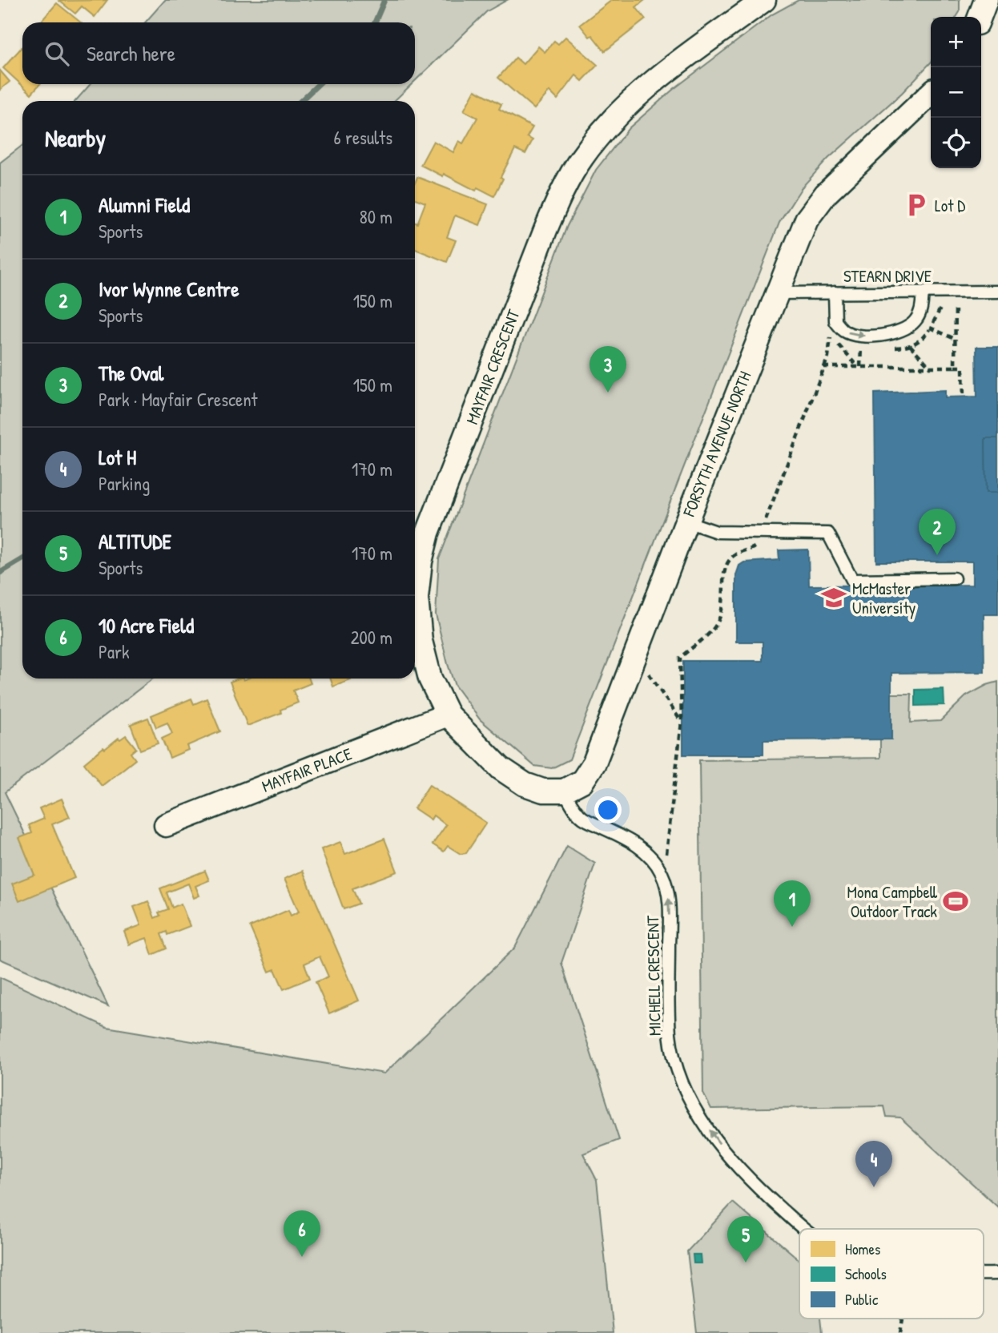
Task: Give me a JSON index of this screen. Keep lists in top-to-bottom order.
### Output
{
  "streets": {
    "street": ["MAYFAIR CRESCENT", "FORSYTH AVENUE NORTH", "MAYFAIR PLACE"],
    "lane": ["STEARN DRIVE", "MICHELL CRESCENT"]
  },
  "crossings": [
    ["STEARN DRIVE", "FORSYTH AVENUE NORTH"],
    ["MAYFAIR CRESCENT", "FORSYTH AVENUE NORTH"],
    ["MAYFAIR CRESCENT", "MAYFAIR PLACE"],
    ["MAYFAIR CRESCENT", "MICHELL CRESCENT"],
    ["FORSYTH AVENUE NORTH", "MICHELL CRESCENT"]
  ],
  "one_way": ["MICHELL CRESCENT"],
  "places": {
    "parking": ["Lot D"],
    "school or university": ["McMaster University"],
    "sports": ["Mona Campbell Outdoor Track"]
  },
  "legend": ["Homes", "Schools", "Public"],
  "page": {
    "map_buttons": ["+", "−"],
    "search": "Search here",
    "heading": ["Nearby", "6 results"],
    "list": [
      {
        "mark": "1",
        "name": "Alumni Field",
        "note": "Sports",
        "value": "80 m"
      },
      {
        "mark": "2",
        "name": "Ivor Wynne Centre",
        "note": "Sports",
        "value": "150 m"
      },
      {
        "mark": "3",
        "name": "The Oval",
        "note": "Park · Mayfair Crescent",
        "value": "150 m"
      },
      {
        "mark": "4",
        "name": "Lot H",
        "note": "Parking",
        "value": "170 m"
      },
      {
        "mark": "5",
        "name": "ALTITUDE",
        "note": "Sports",
        "value": "170 m"
      },
      {
        "mark": "6",
        "name": "10 Acre Field",
        "note": "Park",
        "value": "200 m"
      }
    ],
    "pins": [
      "3",
      "2",
      "1",
      "4",
      "6",
      "5"
    ]
  }
}
